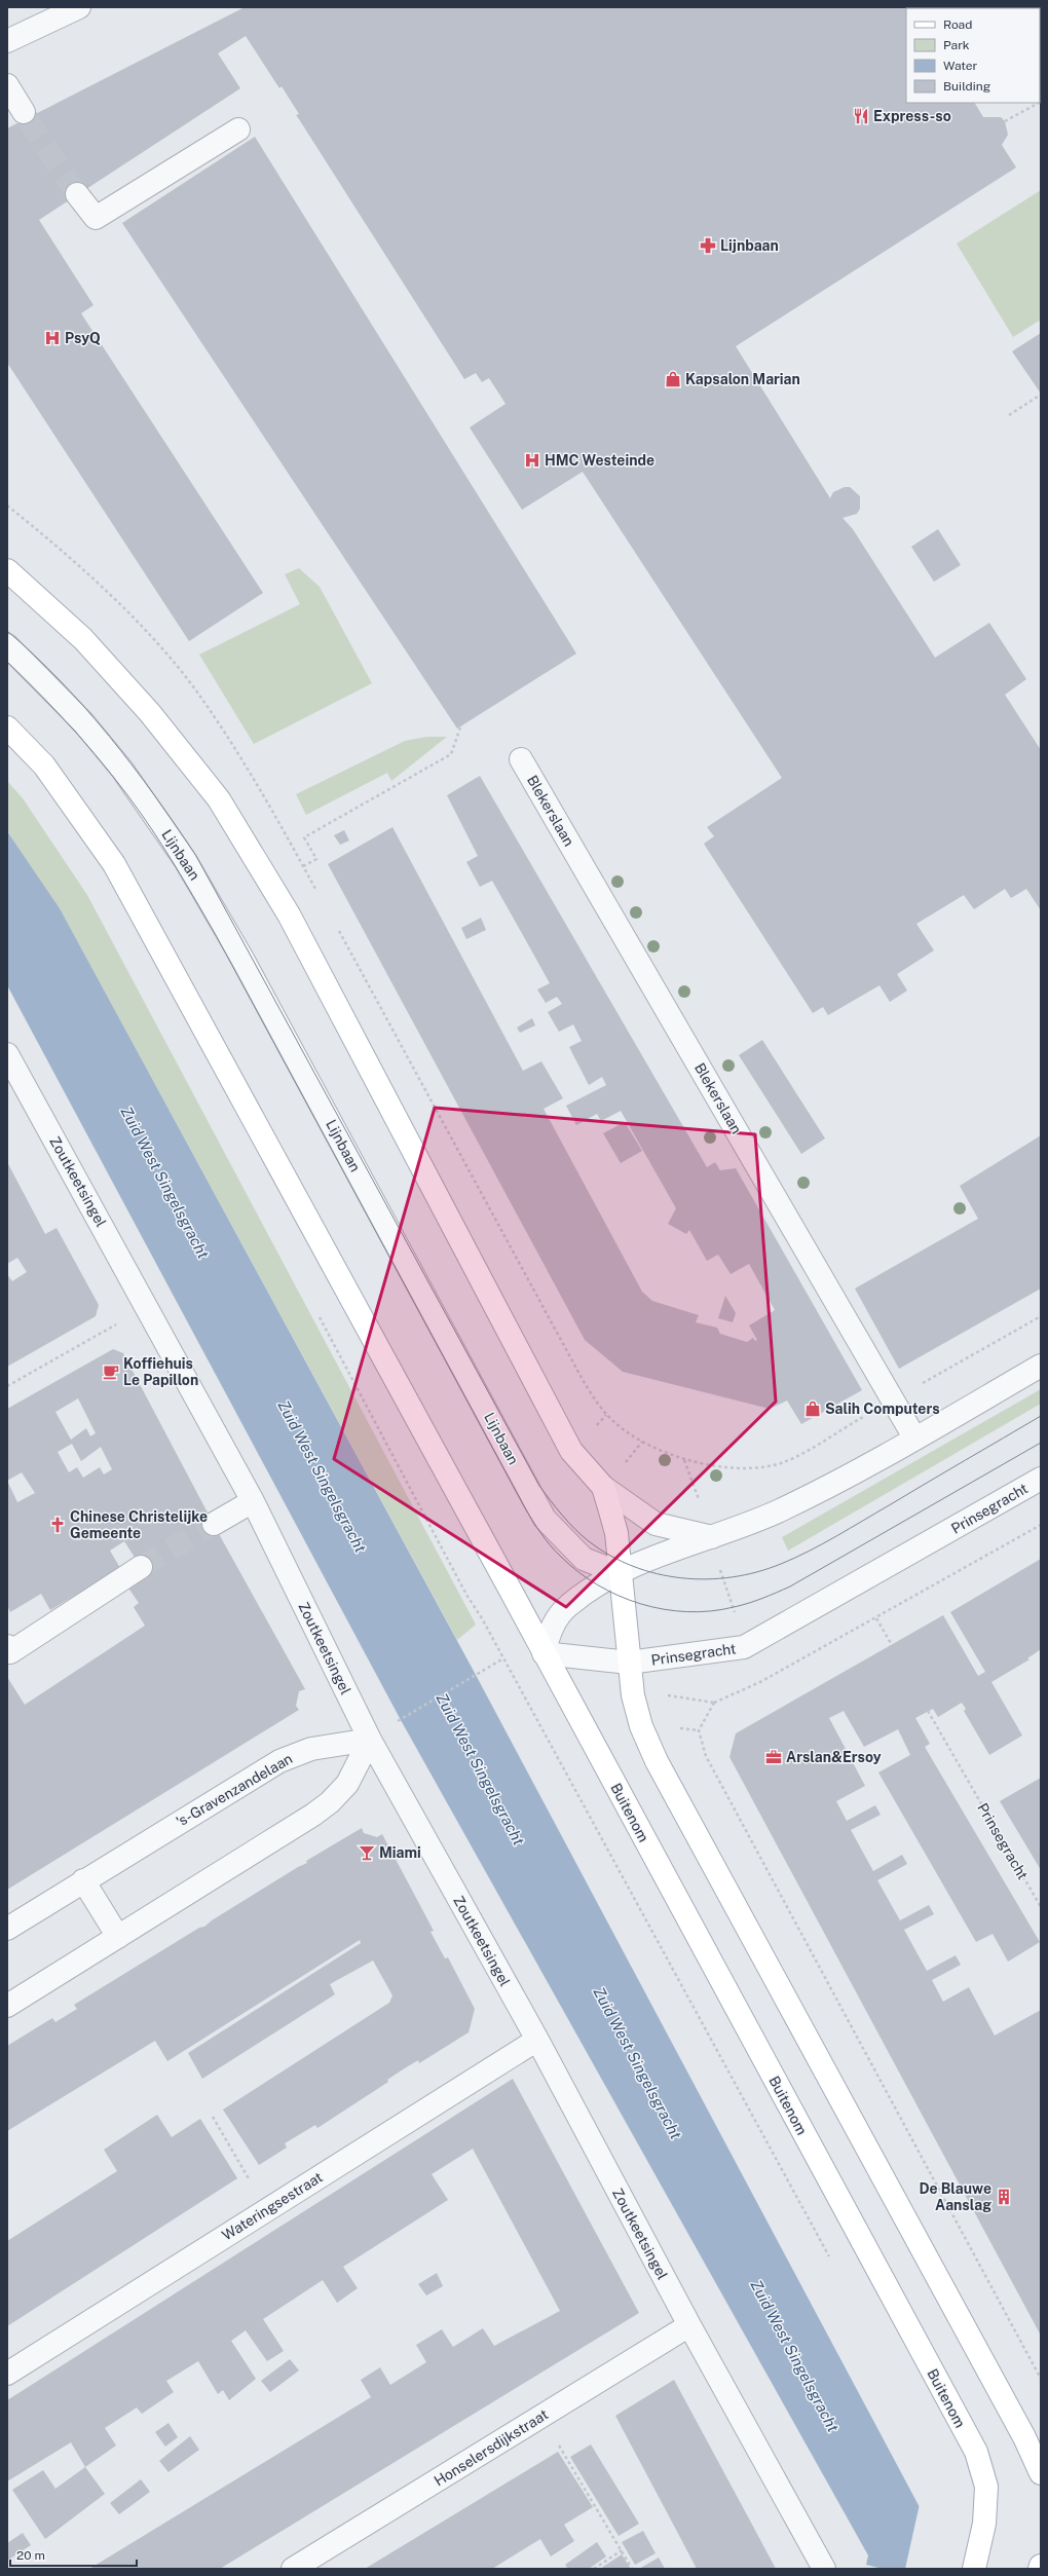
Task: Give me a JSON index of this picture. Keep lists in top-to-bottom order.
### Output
{
  "streets": {
    "main road": ["Buitenom"],
    "street": [
      "Blekerslaan",
      "Lijnbaan",
      "Zoutkeetsingel",
      "Prinsegracht",
      "'s-Gravenzandelaan",
      "Wateringsestraat",
      "Honselersdijkstraat"
    ]
  },
  "crossings": [
    ["Zoutkeetsingel", "'s-Gravenzandelaan"],
    ["Zoutkeetsingel", "Wateringsestraat"],
    ["Zoutkeetsingel", "Honselersdijkstraat"],
    ["Prinsegracht", "Buitenom"]
  ],
  "water": ["Zuid West Singelsgracht"],
  "places": {
    "restaurant": ["Express-so"],
    "pharmacy": ["Lijnbaan"],
    "hospital": ["PsyQ", "HMC Westeinde"],
    "shop": ["Kapsalon Marian", "Salih Computers"],
    "cafe": ["Koffiehuis Le Papillon"],
    "church": ["Chinese Christelijke Gemeente"],
    "office": ["Arslan&Ersoy"],
    "bar": ["Miami"],
    "building": ["De Blauwe Aanslag"]
  },
  "legend": [
    "Road",
    "Park",
    "Water",
    "Building"
  ],
  "scale_bar": "20 m"
}
